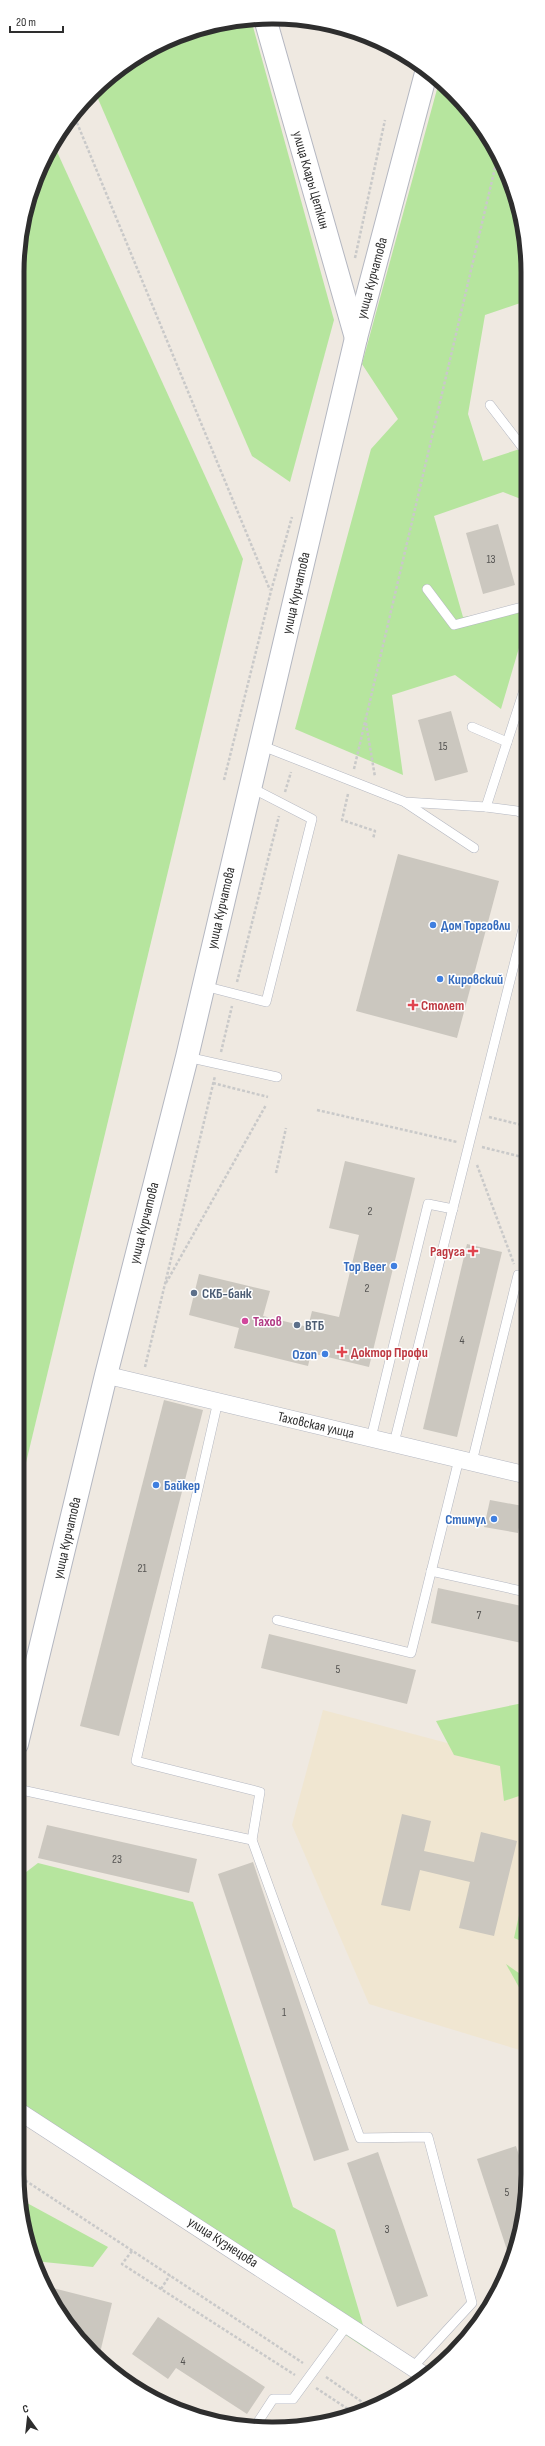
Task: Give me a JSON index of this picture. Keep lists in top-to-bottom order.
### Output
{
  "streets": {
    "main road": ["улица Клары Цеткин", "улица Курчатова"],
    "street": ["Таховская улица", "улица Кузнецова"]
  },
  "crossings": [
    ["улица Клары Цеткин", "улица Курчатова"],
    ["улица Курчатова", "Таховская улица"]
  ],
  "places": {
    "other": [
      "Дом Торговли",
      "Кировский",
      "Top Beer",
      "СКБ-банк",
      "Тахов",
      "ВТБ",
      "Ozon",
      "Байкер",
      "Стимул"
    ],
    "health": ["Столет", "Радуга", "Доктор Профи"]
  },
  "house_numbers": [
    "13",
    "15",
    "2",
    "2",
    "4",
    "21",
    "7",
    "5",
    "23",
    "1",
    "5",
    "3",
    "4"
  ],
  "scale_bar": "20 m",
  "north": "top"
}
